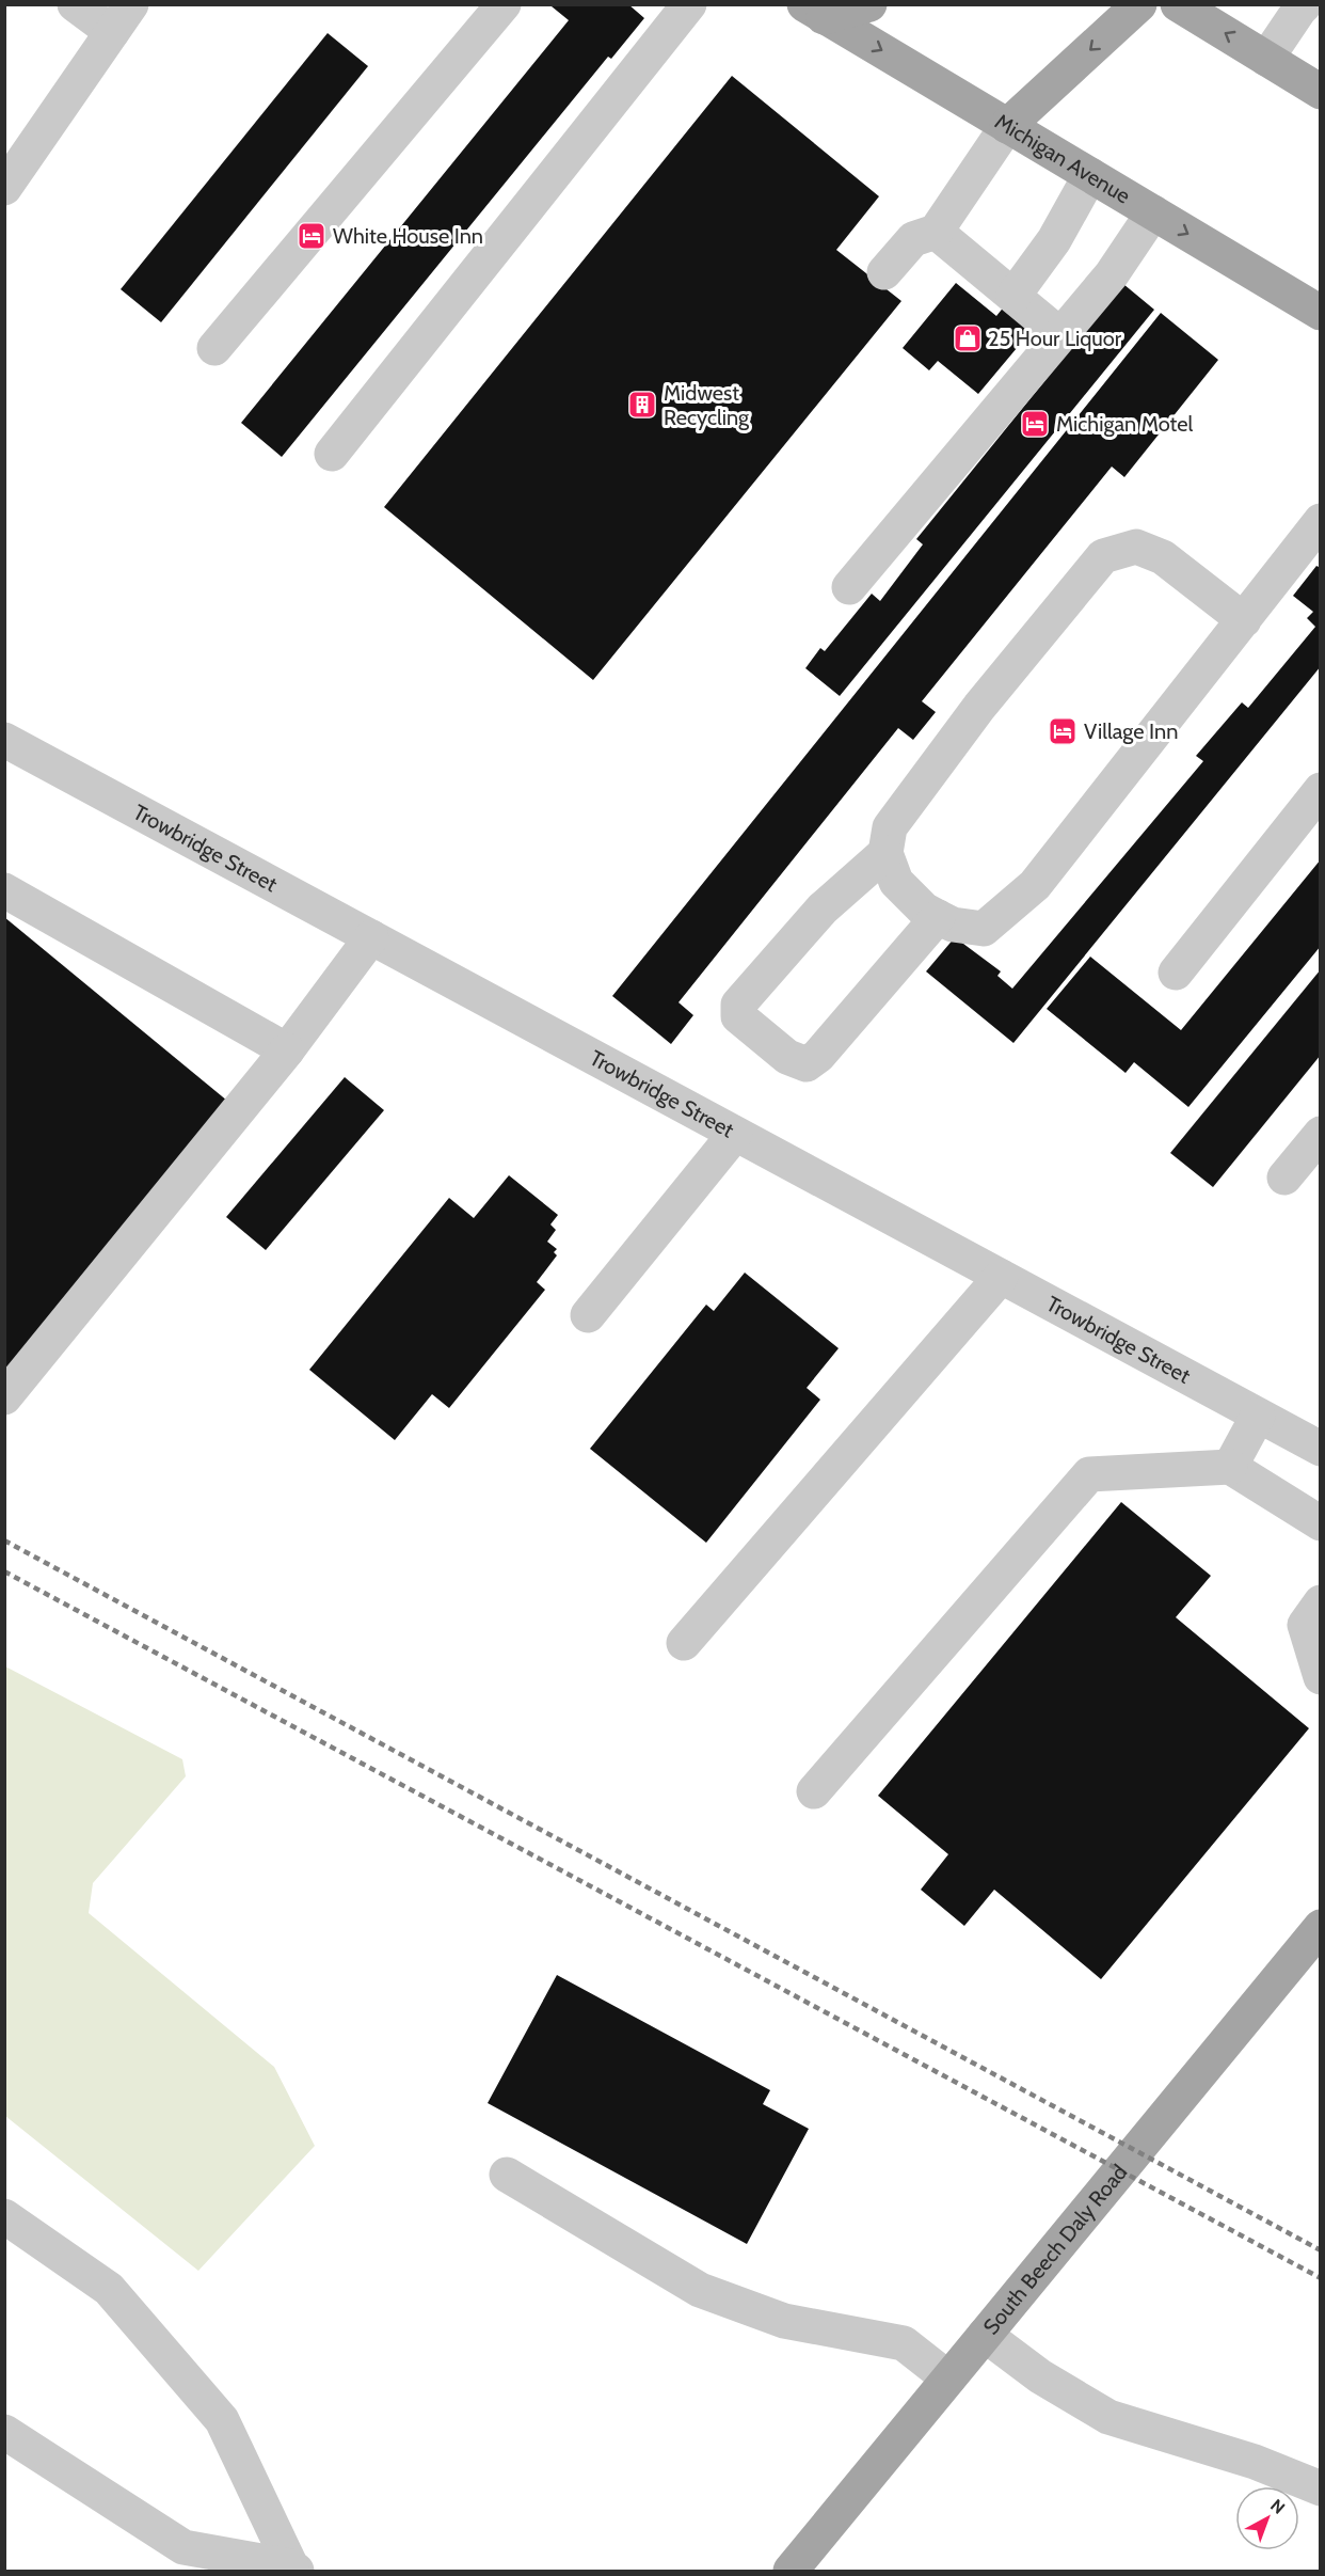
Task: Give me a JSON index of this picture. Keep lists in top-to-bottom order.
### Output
{
  "streets": {
    "main road": ["Michigan Avenue", "South Beech Daly Road"],
    "street": ["Trowbridge Street"]
  },
  "one_way": ["Michigan Avenue"],
  "places": {
    "hotel": ["White House Inn", "Michigan Motel", "Village Inn"],
    "shop": ["25 Hour Liquor"],
    "building": ["Midwest Recycling"]
  },
  "north": "top right"
}
